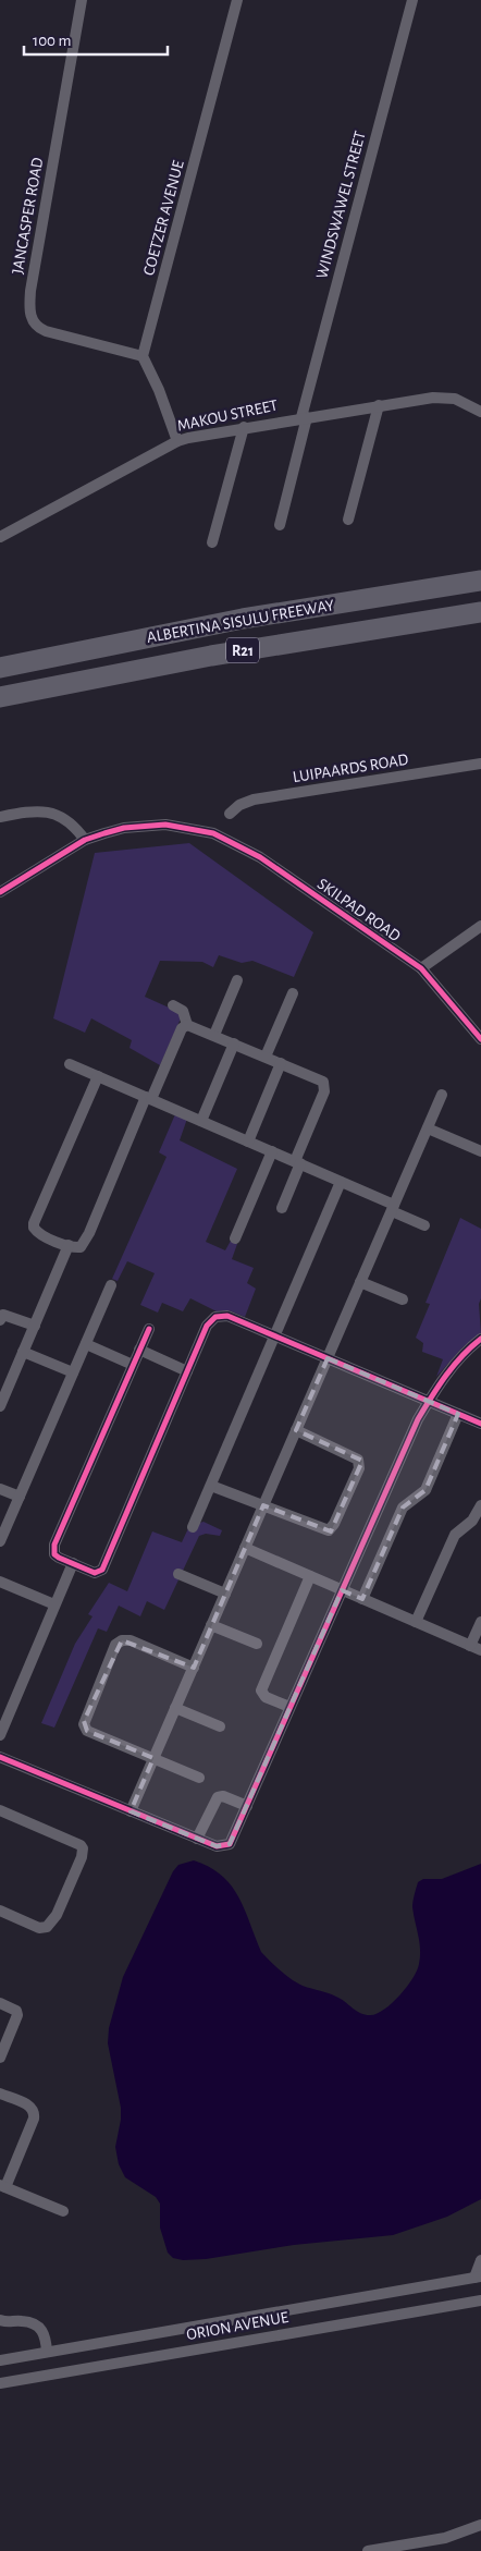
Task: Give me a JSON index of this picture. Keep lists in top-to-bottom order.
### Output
{
  "streets": {
    "highway": ["ALBERTINA SISULU FREEWAY", "R21"],
    "street": [
      "WINDSWAWEL STREET",
      "JANCASPER ROAD",
      "COETZER AVENUE",
      "MAKOU STREET",
      "LUIPAARDS ROAD",
      "SKILPAD ROAD",
      "ORION AVENUE"
    ]
  },
  "crossings": [
    ["WINDSWAWEL STREET", "MAKOU STREET"],
    ["JANCASPER ROAD", "COETZER AVENUE"]
  ],
  "scale_bar": "100 m"
}
